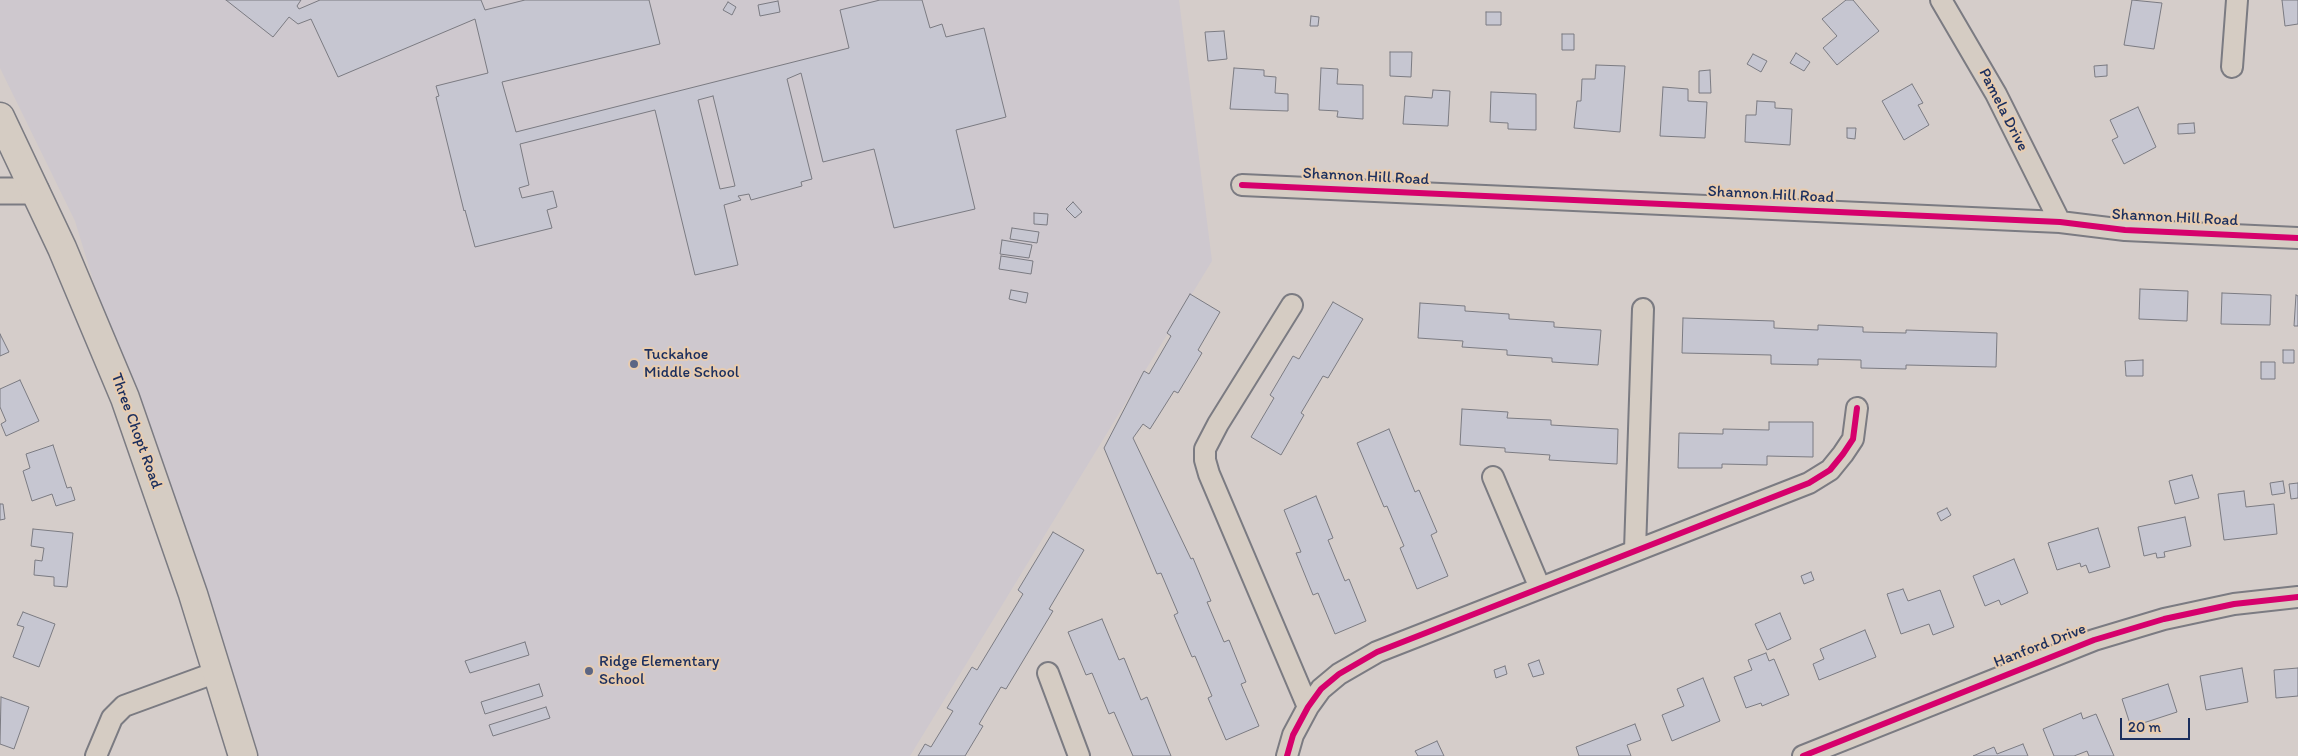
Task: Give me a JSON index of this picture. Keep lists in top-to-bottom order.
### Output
{
  "streets": {
    "main road": ["Three Chopt Road"],
    "street": ["Pamela Drive", "Shannon Hill Road", "Hanford Drive"]
  },
  "crossings": [
    ["Pamela Drive", "Shannon Hill Road"]
  ],
  "places": ["Tuckahoe Middle School", "Ridge Elementary School"],
  "scale_bar": "20 m"
}
